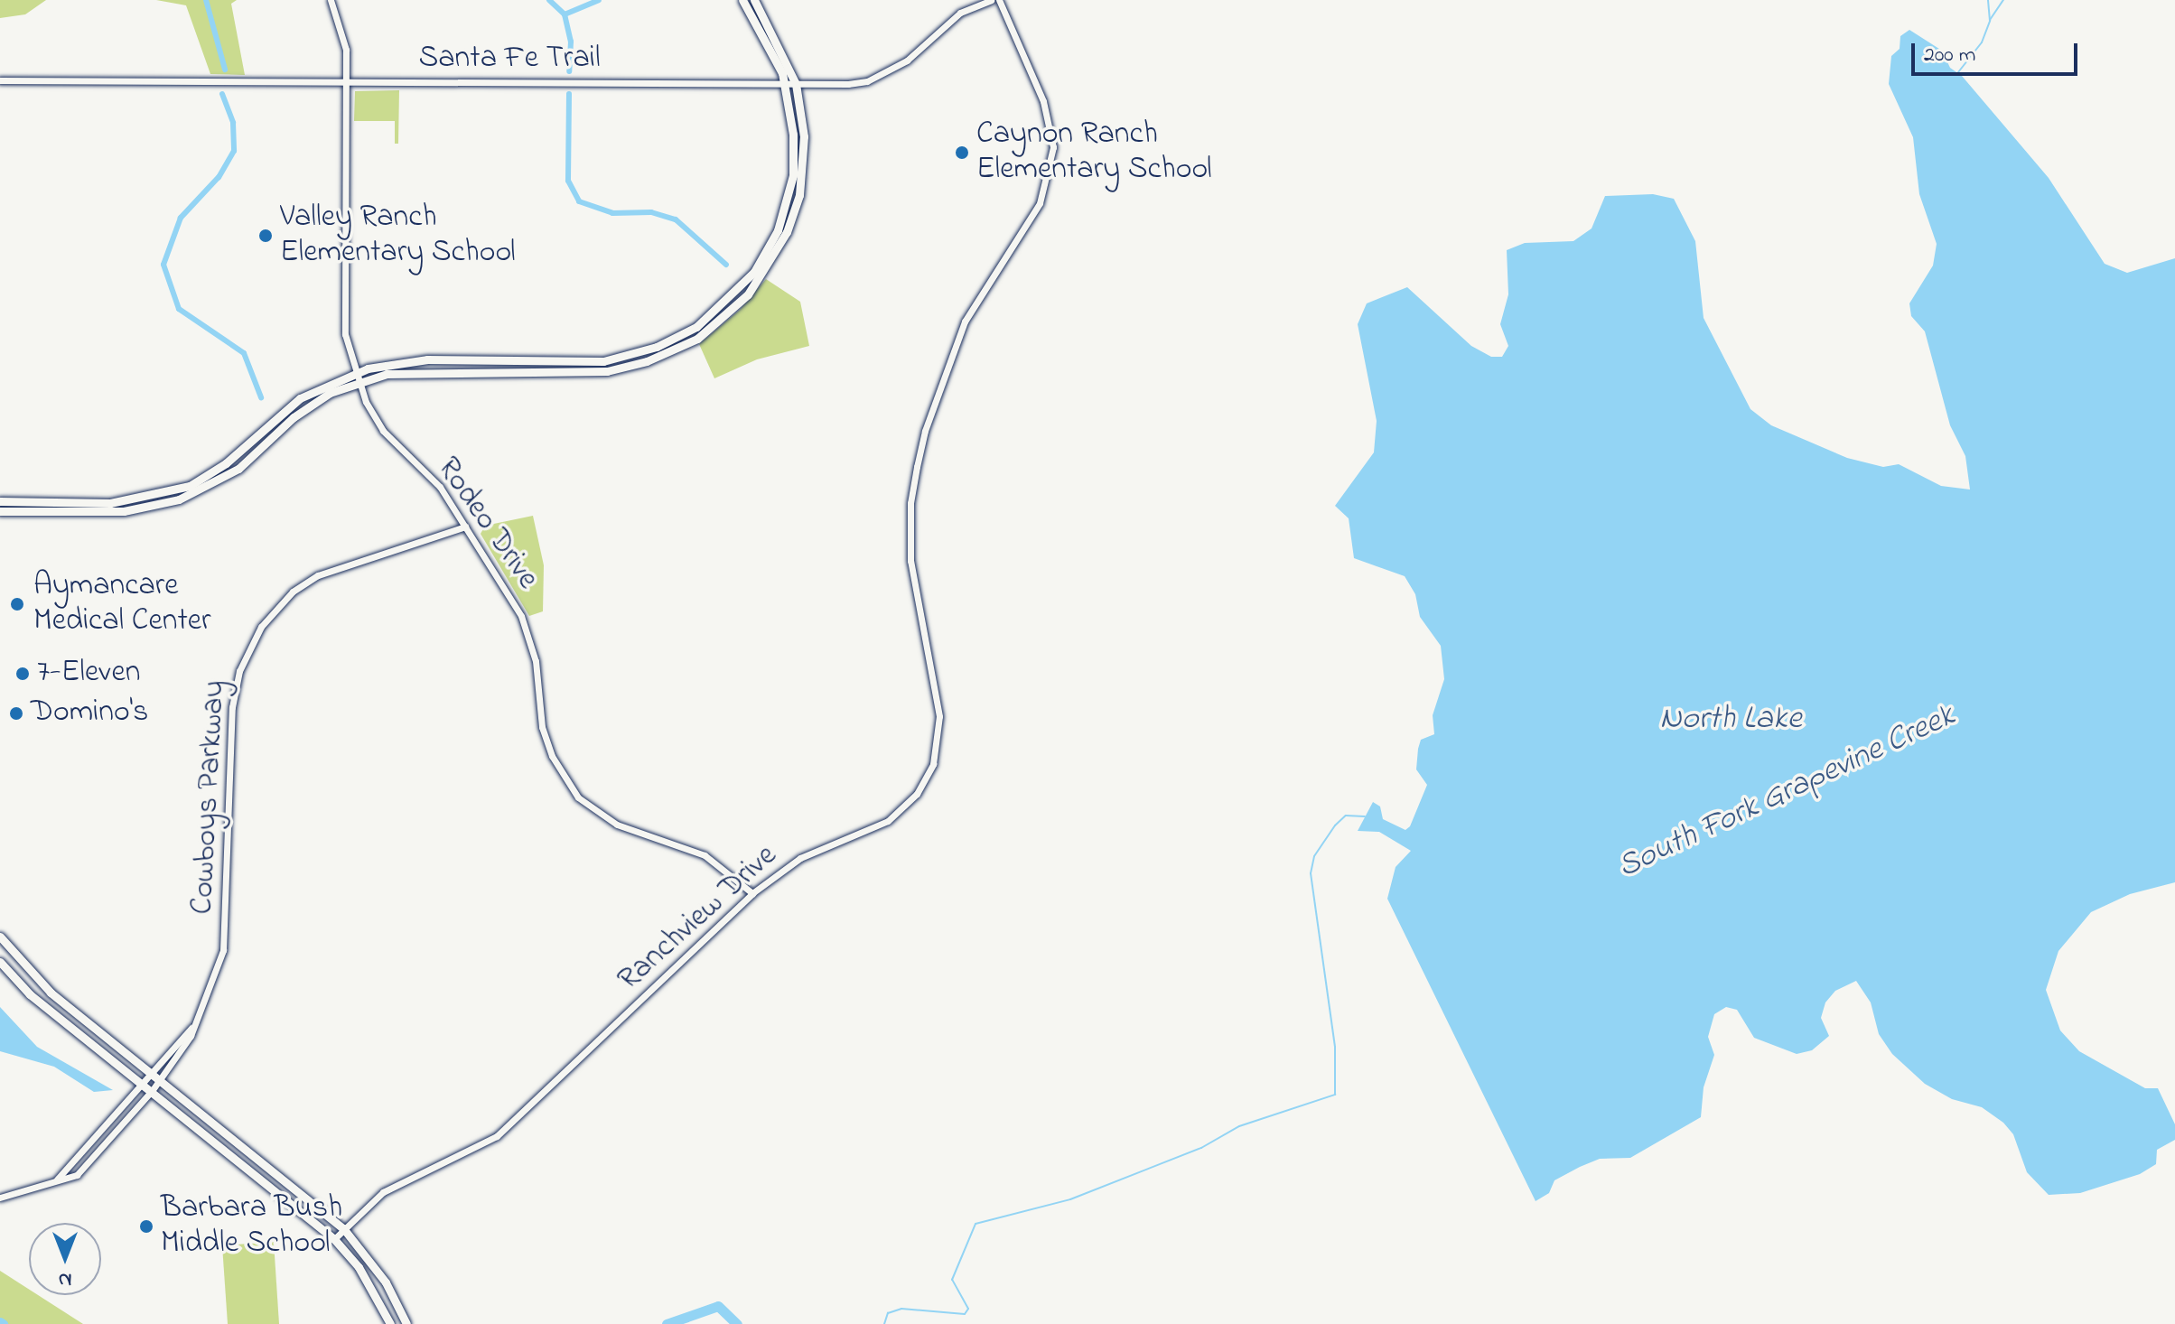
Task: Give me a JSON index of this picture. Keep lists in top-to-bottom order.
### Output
{
  "streets": {
    "street": [
      "Santa Fe Trail",
      "Rodeo Drive",
      "Cowboys Parkway",
      "Ranchview Drive"
    ]
  },
  "crossings": [
    ["Santa Fe Trail", "Rodeo Drive"],
    ["Rodeo Drive", "Cowboys Parkway"],
    ["Rodeo Drive", "Ranchview Drive"]
  ],
  "water": ["North Lake", "South Fork Grapevine Creek"],
  "places": [
    "Caynon Ranch Elementary School",
    "Valley Ranch Elementary School",
    "Aymancare Medical Center",
    "7-Eleven",
    "Domino's",
    "Barbara Bush Middle School"
  ],
  "scale_bar": "200 m",
  "north": "bottom"
}
